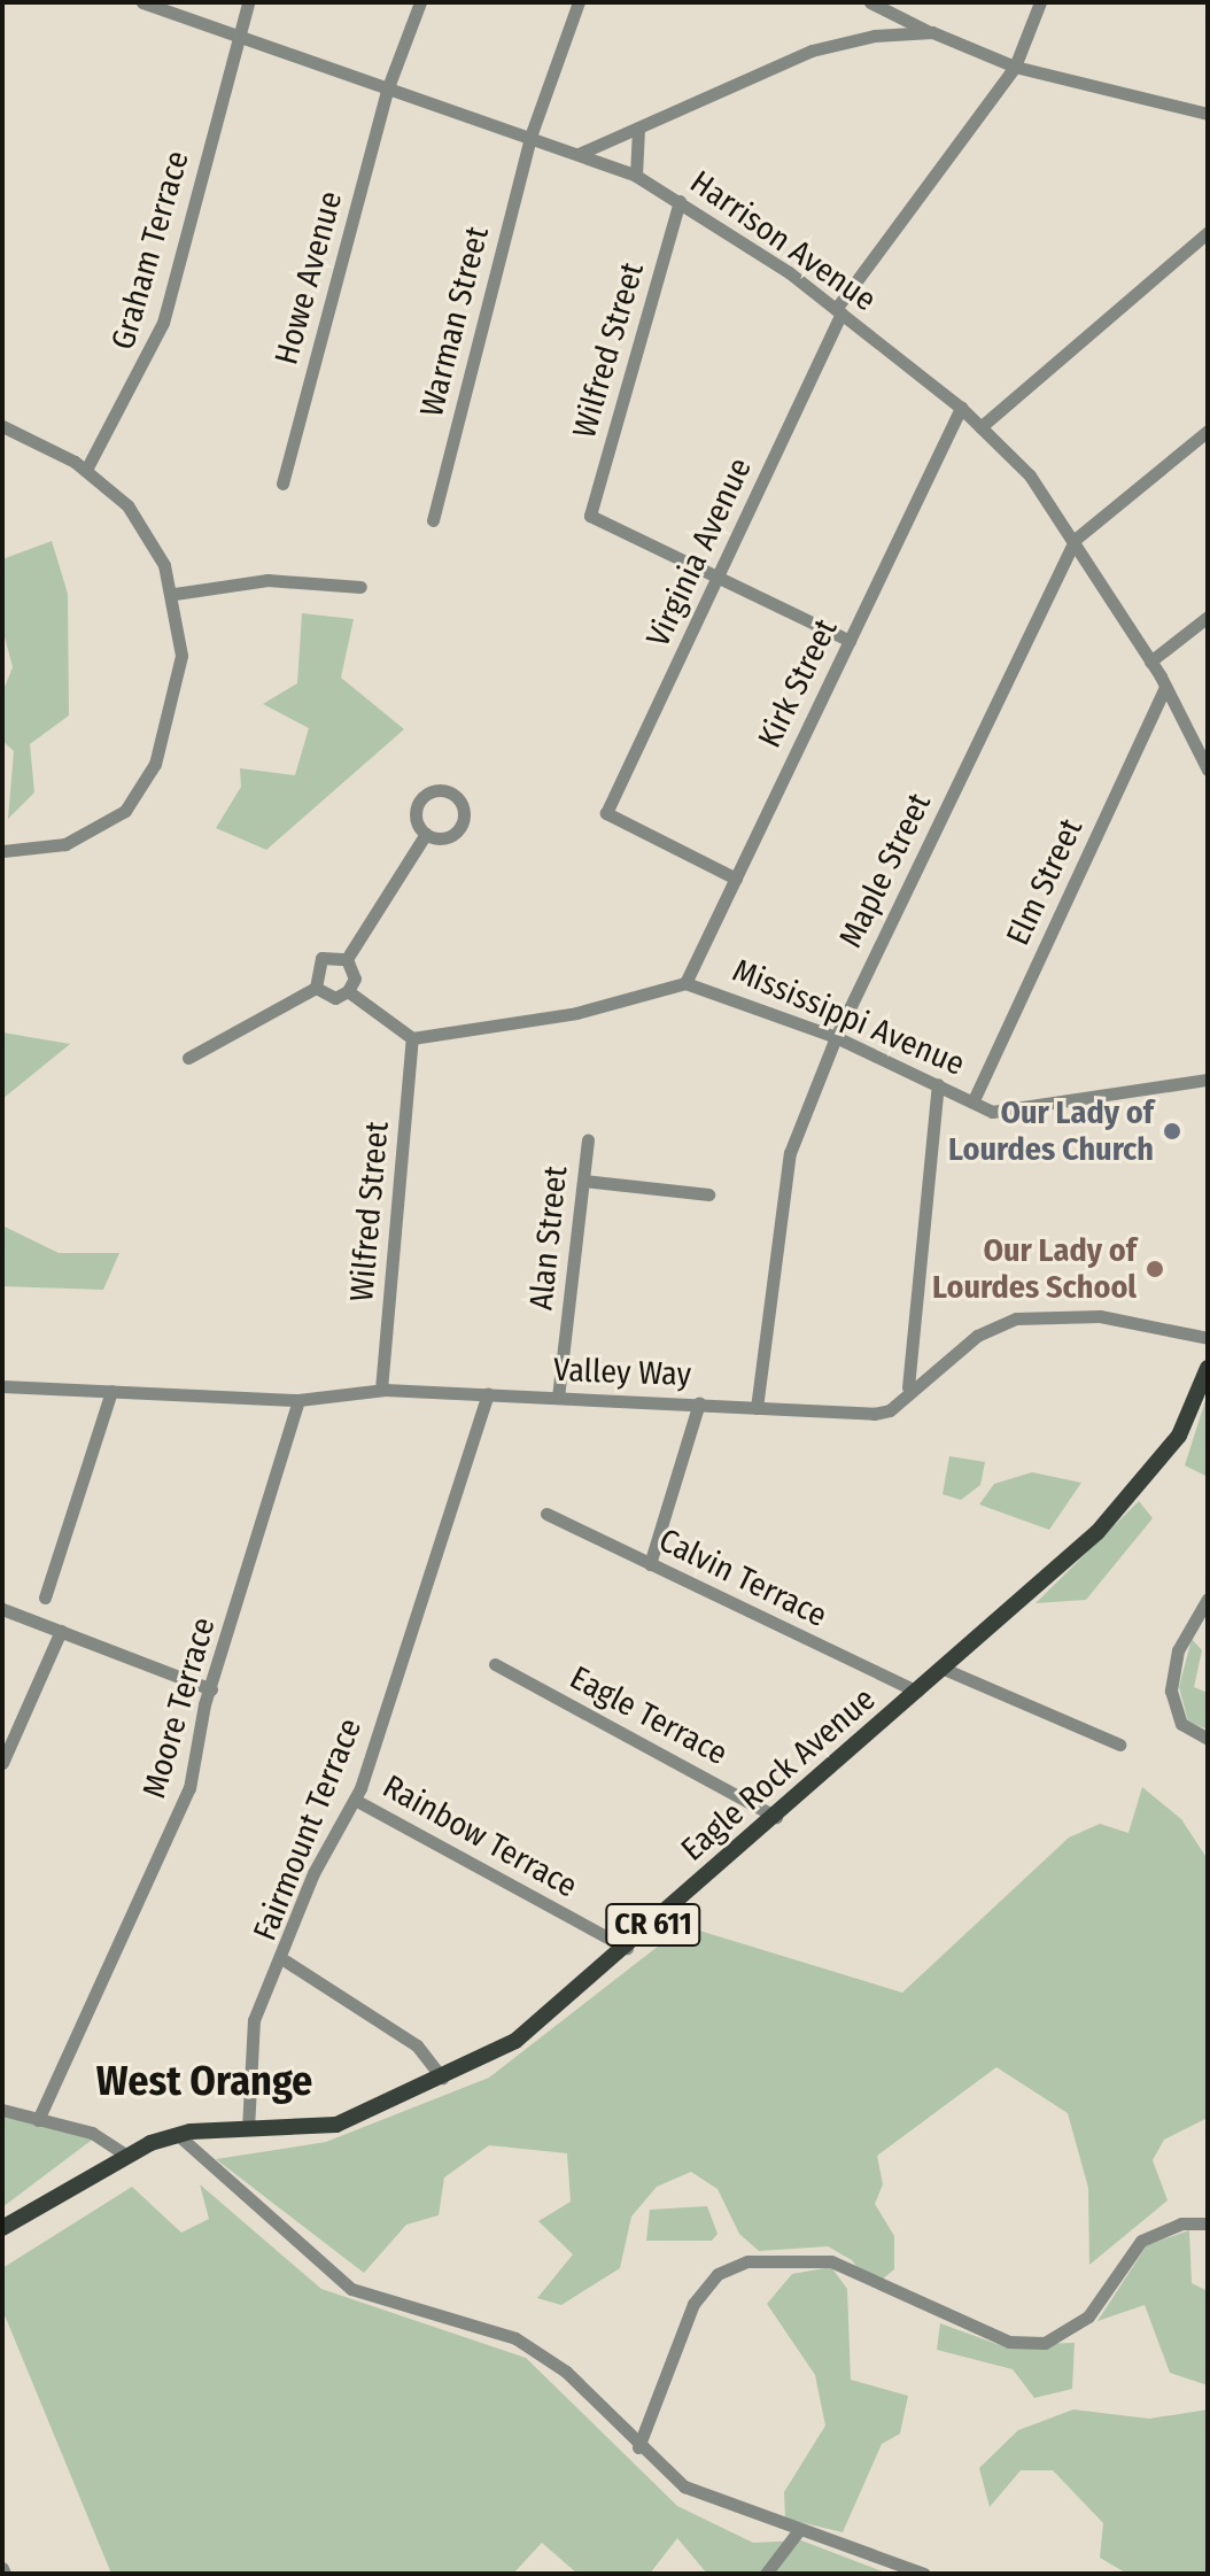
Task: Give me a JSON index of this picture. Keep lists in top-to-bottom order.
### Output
{
  "streets": {
    "main road": ["Eagle Rock Avenue", "CR 611"],
    "street": [
      "Harrison Avenue",
      "Graham Terrace",
      "Howe Avenue",
      "Warman Street",
      "Wilfred Street",
      "Virginia Avenue",
      "Kirk Street",
      "Maple Street",
      "Elm Street",
      "Mississippi Avenue",
      "Alan Street",
      "Valley Way",
      "Calvin Terrace",
      "Moore Terrace",
      "Eagle Terrace",
      "Fairmount Terrace",
      "Rainbow Terrace"
    ]
  },
  "crossings": [
    ["Harrison Avenue", "Graham Terrace"],
    ["Harrison Avenue", "Howe Avenue"],
    ["Harrison Avenue", "Warman Street"],
    ["Harrison Avenue", "Wilfred Street"],
    ["Harrison Avenue", "Virginia Avenue"],
    ["Harrison Avenue", "Kirk Street"],
    ["Harrison Avenue", "Maple Street"],
    ["Harrison Avenue", "Elm Street"],
    ["Wilfred Street", "Virginia Avenue"],
    ["Wilfred Street", "Mississippi Avenue"],
    ["Wilfred Street", "Valley Way"],
    ["Virginia Avenue", "Kirk Street"],
    ["Kirk Street", "Mississippi Avenue"],
    ["Maple Street", "Mississippi Avenue"],
    ["Maple Street", "Valley Way"],
    ["Elm Street", "Mississippi Avenue"],
    ["Alan Street", "Valley Way"],
    ["Valley Way", "Moore Terrace"],
    ["Valley Way", "Fairmount Terrace"],
    ["Calvin Terrace", "Eagle Rock Avenue"],
    ["Eagle Terrace", "Eagle Rock Avenue"],
    ["Eagle Rock Avenue", "Fairmount Terrace"],
    ["Eagle Rock Avenue", "Rainbow Terrace"],
    ["Fairmount Terrace", "Rainbow Terrace"]
  ],
  "districts": ["West Orange"],
  "places": ["Our Lady of Lourdes Church", "Our Lady of Lourdes School"]
}
